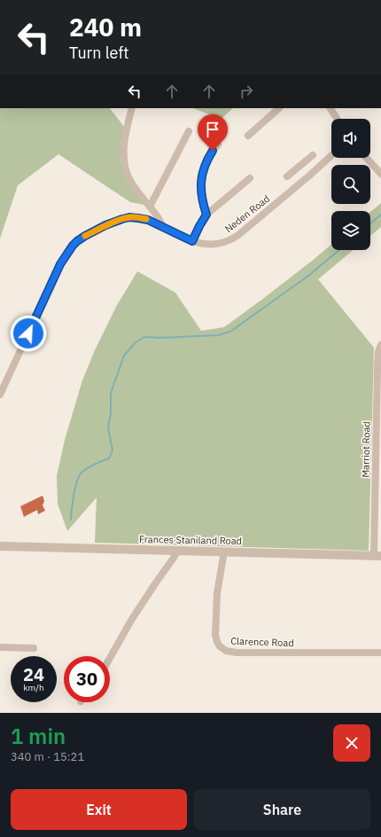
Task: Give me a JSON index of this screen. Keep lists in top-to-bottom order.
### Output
{
  "streets": {
    "street": [
      "Neden Road",
      "Marriot Road",
      "Frances Staniland Road",
      "Clarence Road"
    ]
  },
  "crossings": [
    ["Marriot Road", "Frances Staniland Road"],
    ["Frances Staniland Road", "Clarence Road"]
  ],
  "page": {
    "turn": ["240 m", "Turn left"],
    "speed": "24 km/h",
    "limit": "30",
    "heading": ["1 min", "340 m · 15:21"],
    "buttons": ["Exit", "Share"]
  }
}
